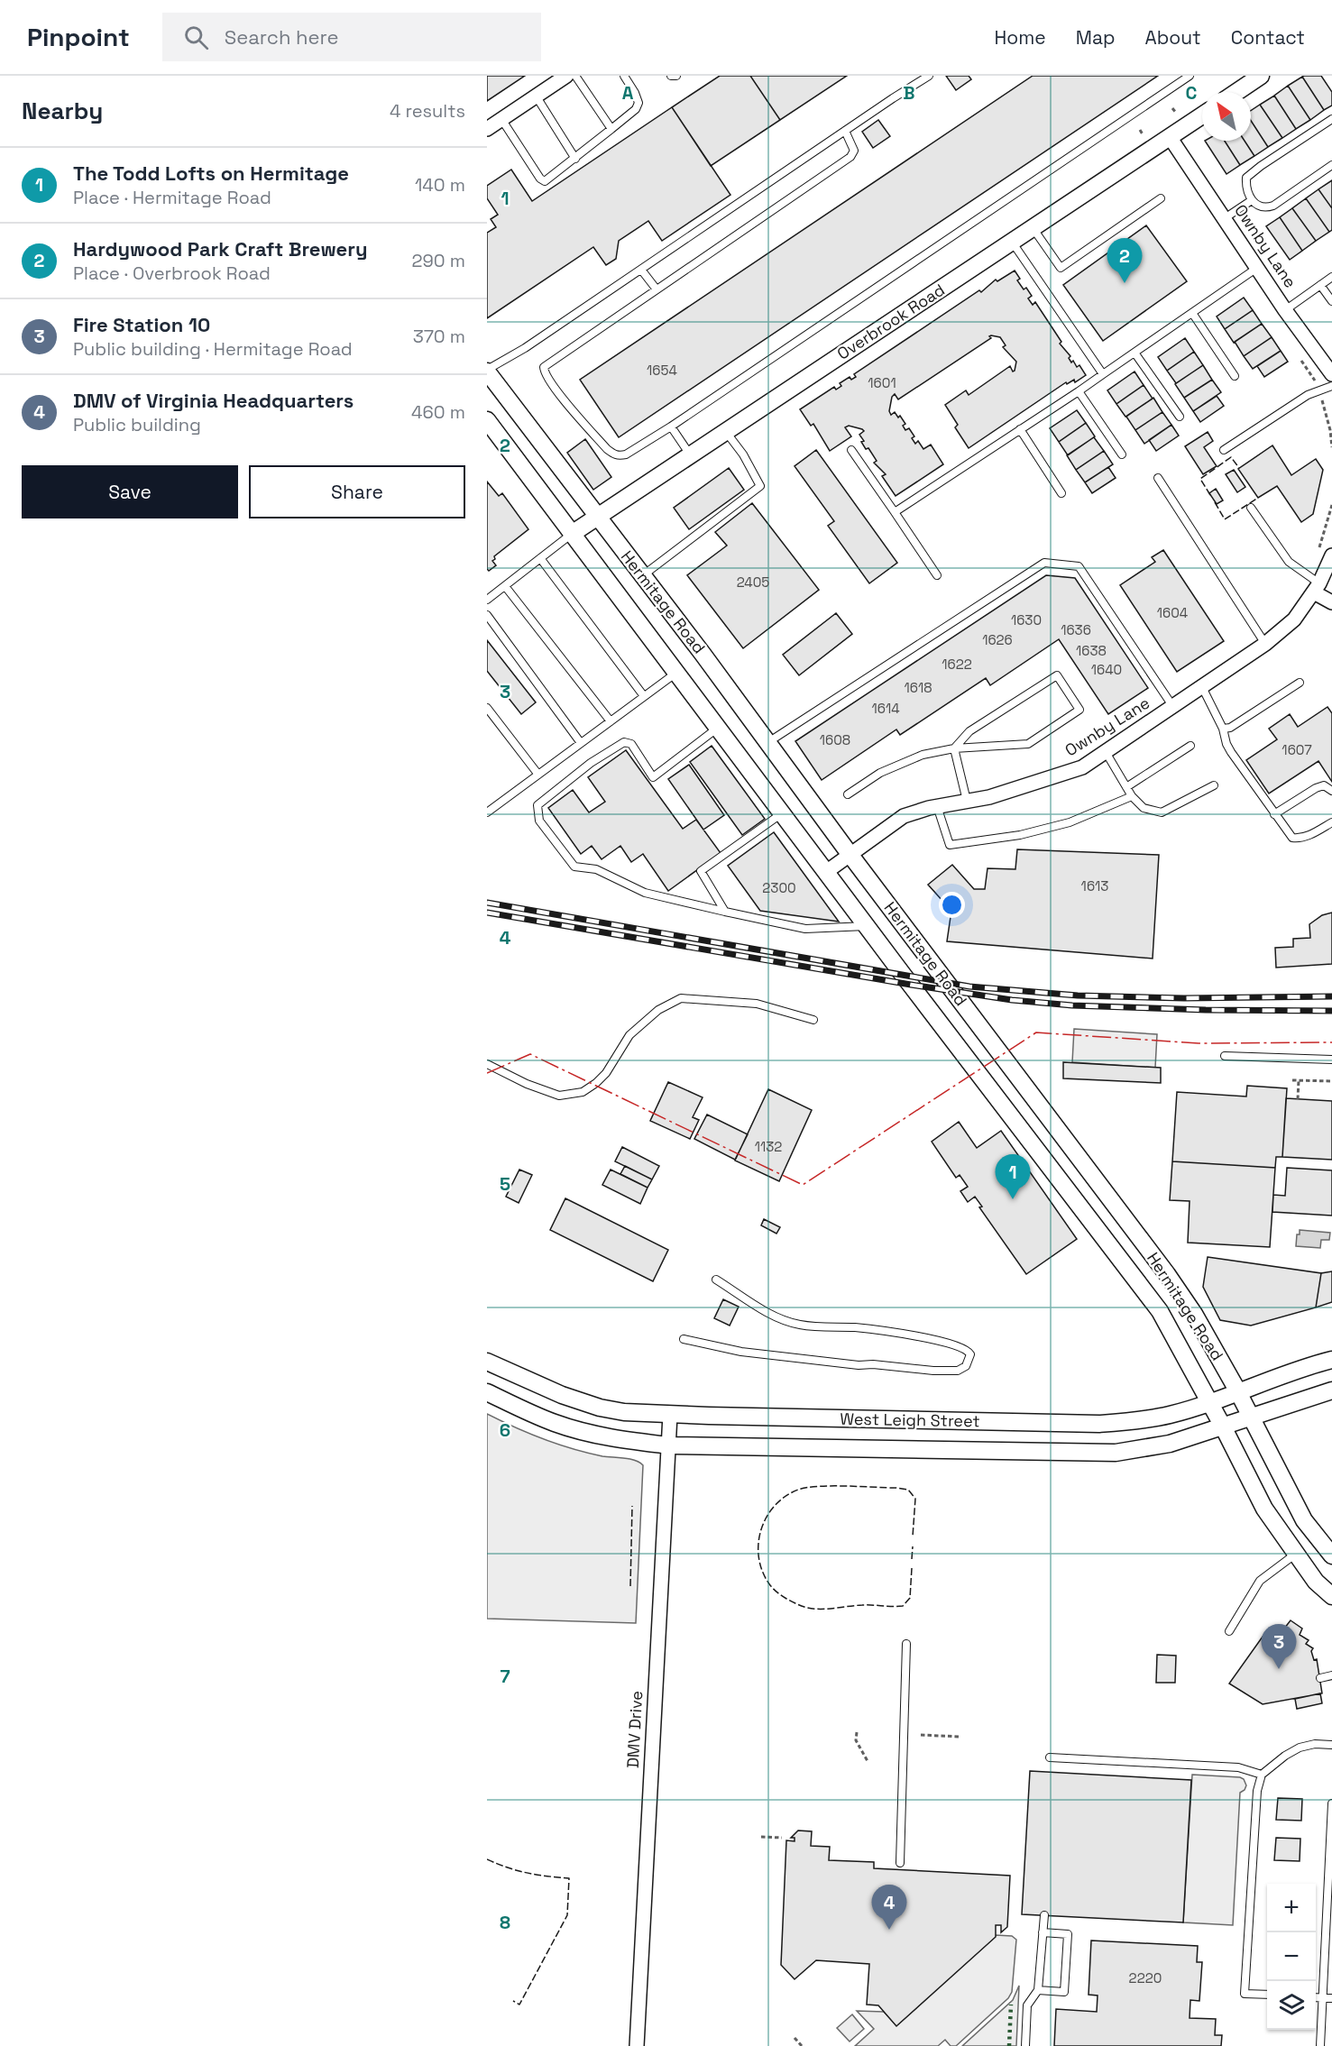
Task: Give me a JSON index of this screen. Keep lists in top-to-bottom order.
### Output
{
  "streets": {
    "street": [
      "Ownby Lane",
      "Overbrook Road",
      "Hermitage Road",
      "West Leigh Street",
      "DMV Drive"
    ]
  },
  "crossings": [
    ["Ownby Lane", "Overbrook Road"],
    ["Ownby Lane", "Hermitage Road"],
    ["Overbrook Road", "Hermitage Road"],
    ["Hermitage Road", "West Leigh Street"],
    ["West Leigh Street", "DMV Drive"]
  ],
  "house_numbers": [
    "1654",
    "1601",
    "2405",
    "1604",
    "1630",
    "1636",
    "1626",
    "1638",
    "1622",
    "1640",
    "1618",
    "1614",
    "1608",
    "1607",
    "1613",
    "2300",
    "1132",
    "2220"
  ],
  "north": "top left",
  "page": {
    "header": "Pinpoint",
    "search": "Search here",
    "nav": [
      "Home",
      "Map",
      "About",
      "Contact"
    ],
    "heading": ["Nearby", "4 results"],
    "list": [
      {
        "mark": "1",
        "name": "The Todd Lofts on Hermitage",
        "note": "Place · Hermitage Road",
        "value": "140 m"
      },
      {
        "mark": "2",
        "name": "Hardywood Park Craft Brewery",
        "note": "Place · Overbrook Road",
        "value": "290 m"
      },
      {
        "mark": "3",
        "name": "Fire Station 10",
        "note": "Public building · Hermitage Road",
        "value": "370 m"
      },
      {
        "mark": "4",
        "name": "DMV of Virginia Headquarters",
        "note": "Public building",
        "value": "460 m"
      }
    ],
    "pins": [
      "2",
      "1",
      "3",
      "4"
    ],
    "buttons": ["Save", "Share"],
    "map_buttons": ["+", "−"]
  },
  "grid": {
    "columns": ["A", "B", "C"],
    "rows": [
      "1",
      "2",
      "3",
      "4",
      "5",
      "6",
      "7",
      "8"
    ]
  }
}
